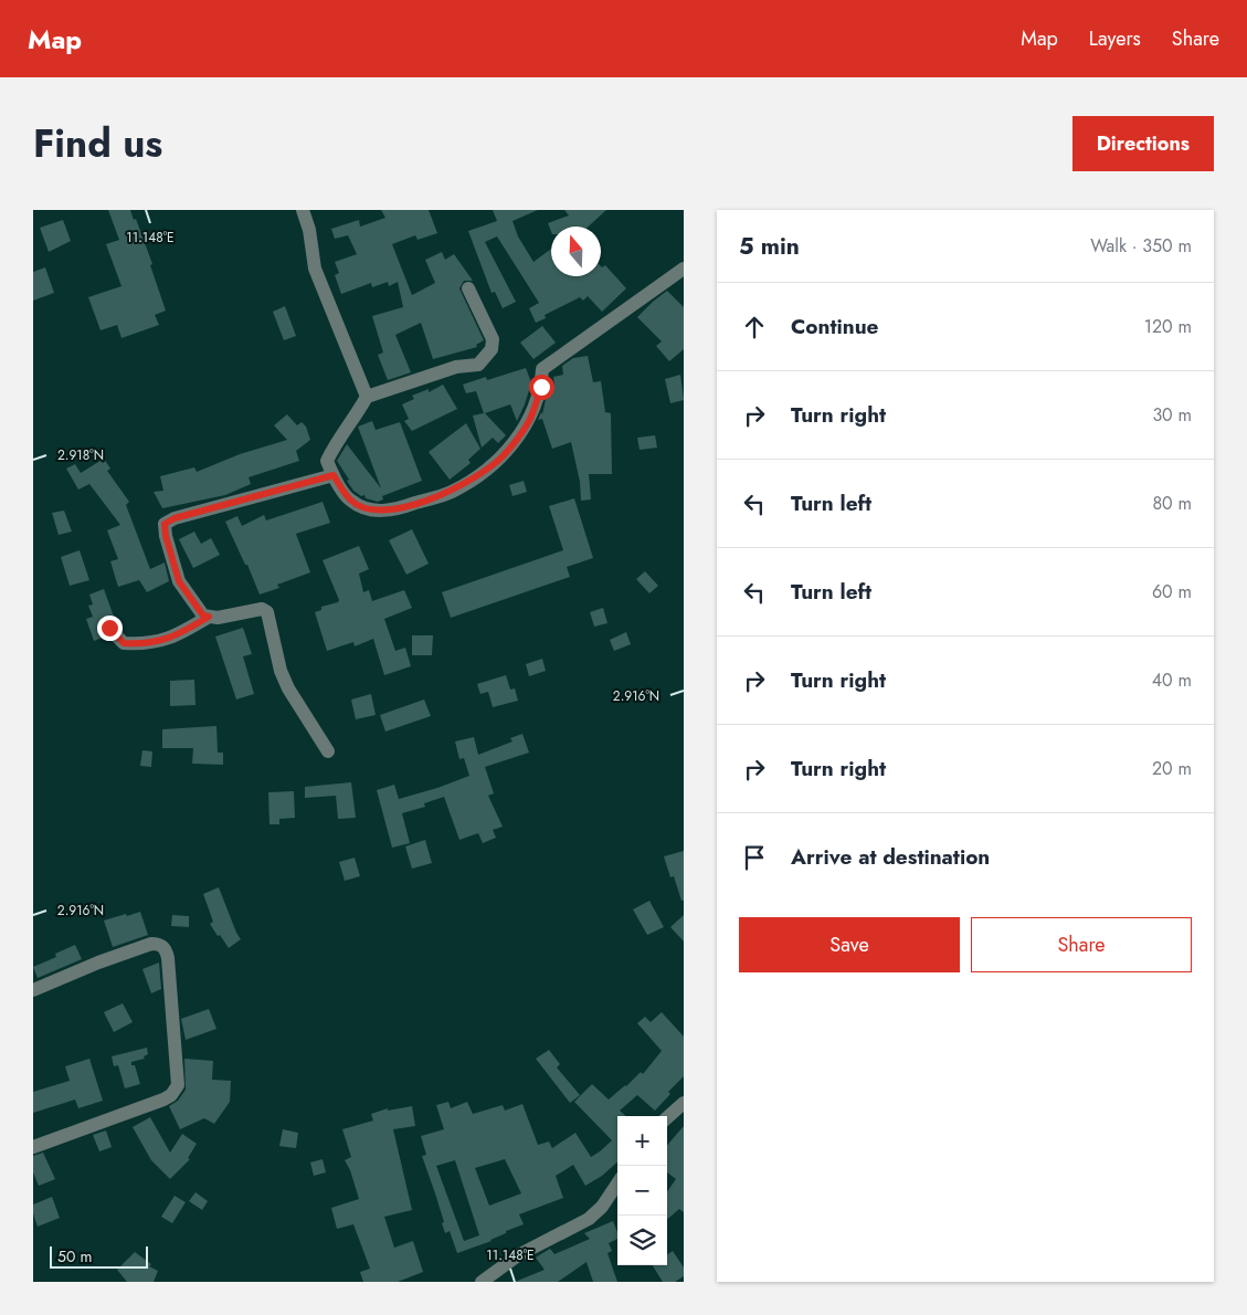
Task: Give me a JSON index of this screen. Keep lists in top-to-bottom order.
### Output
{
  "scale_bar": "50 m",
  "north": "top",
  "page": {
    "header": "Map",
    "nav": ["Map", "Layers", "Share"],
    "title": "Find us",
    "buttons": [
      "Directions",
      ["Save", "Share"]
    ],
    "heading": ["5 min", "Walk · 350 m"],
    "list": [
      ["Continue", "120 m"],
      ["Turn right", "30 m"],
      ["Turn left", "80 m"],
      ["Turn left", "60 m"],
      ["Turn right", "40 m"],
      ["Turn right", "20 m"],
      "Arrive at destination"
    ],
    "map_buttons": ["+", "−"],
    "scale": "50 m"
  },
  "coordinates": ["11.148°E", "2.918°N", "2.916°N"]
}
